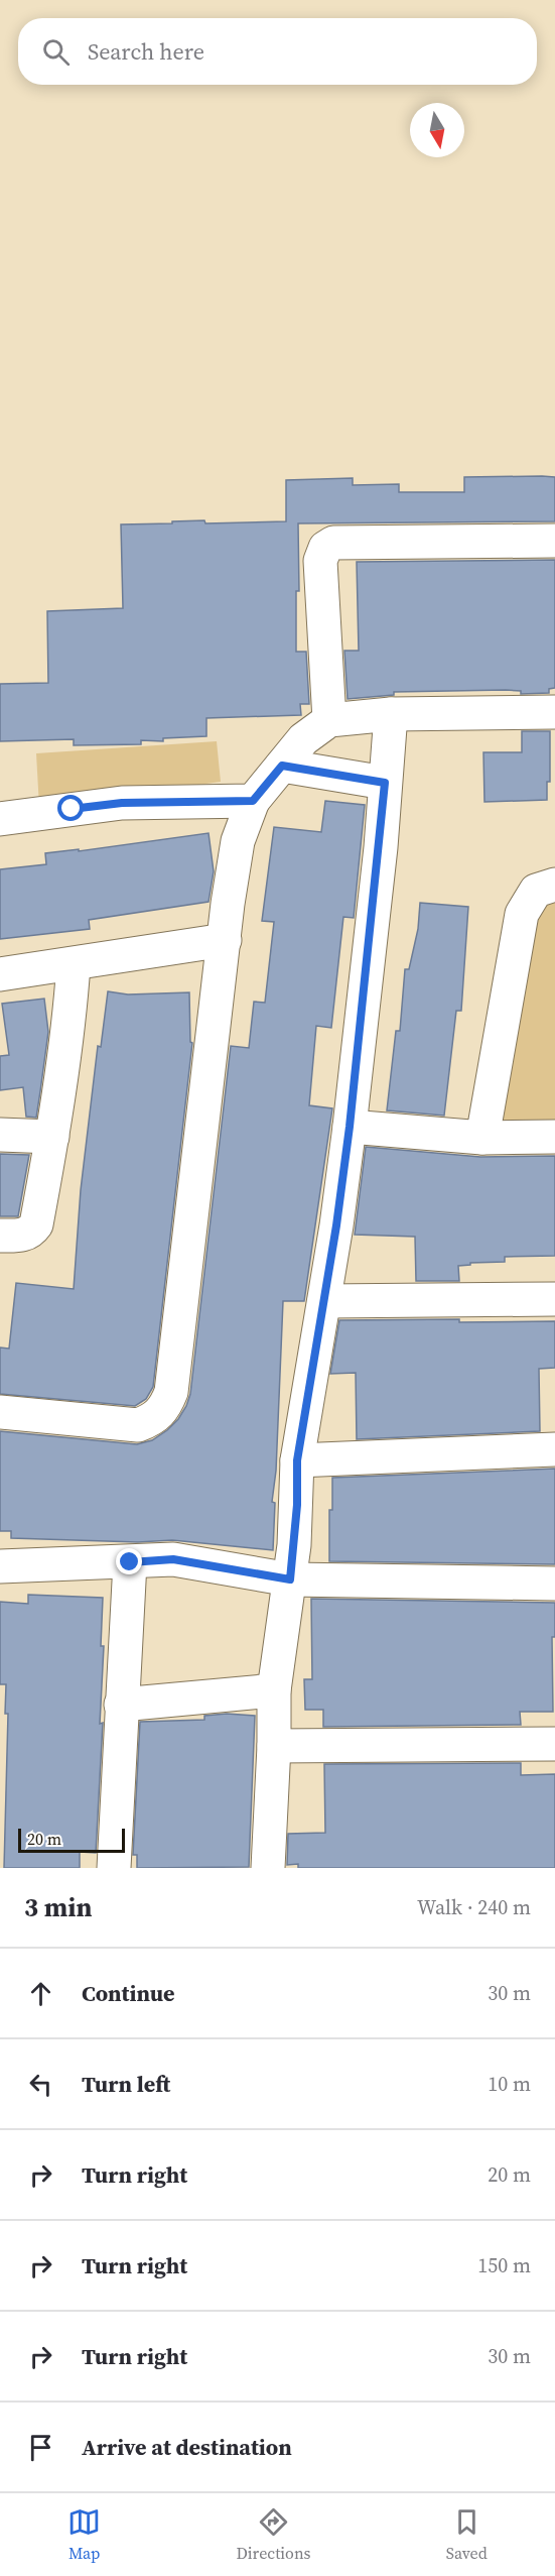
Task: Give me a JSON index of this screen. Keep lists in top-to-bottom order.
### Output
{
  "scale_bar": "20 m",
  "north": "bottom",
  "page": {
    "search": "Search here",
    "scale": "20 m",
    "heading": ["3 min", "Walk · 240 m"],
    "list": [
      ["Continue", "30 m"],
      ["Turn left", "10 m"],
      ["Turn right", "20 m"],
      ["Turn right", "150 m"],
      ["Turn right", "30 m"],
      "Arrive at destination"
    ],
    "nav": ["Map", "Directions", "Saved"]
  }
}
